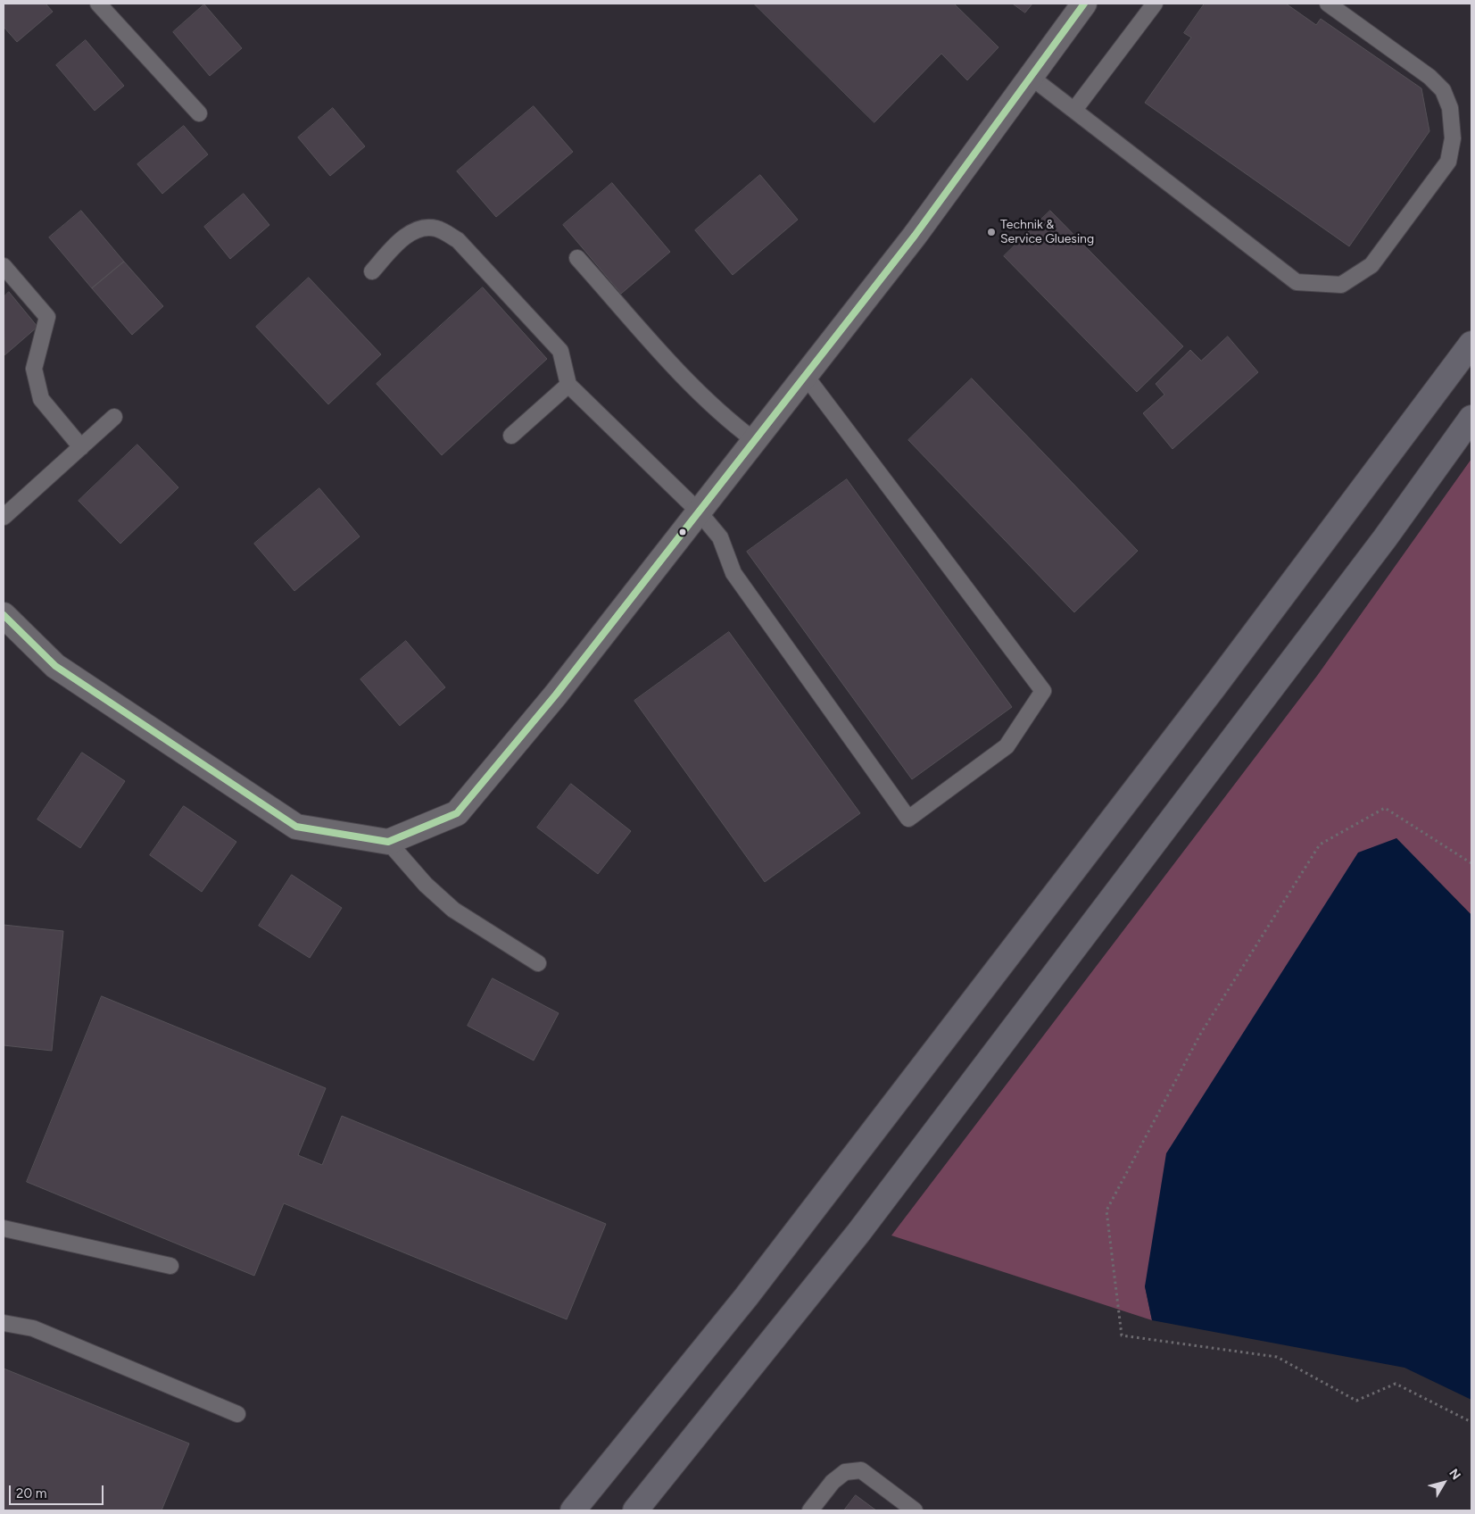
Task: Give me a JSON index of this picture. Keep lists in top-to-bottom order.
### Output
{
  "places": ["Technik & Service Gluesing"],
  "scale_bar": "20 m",
  "north": "top right"
}
